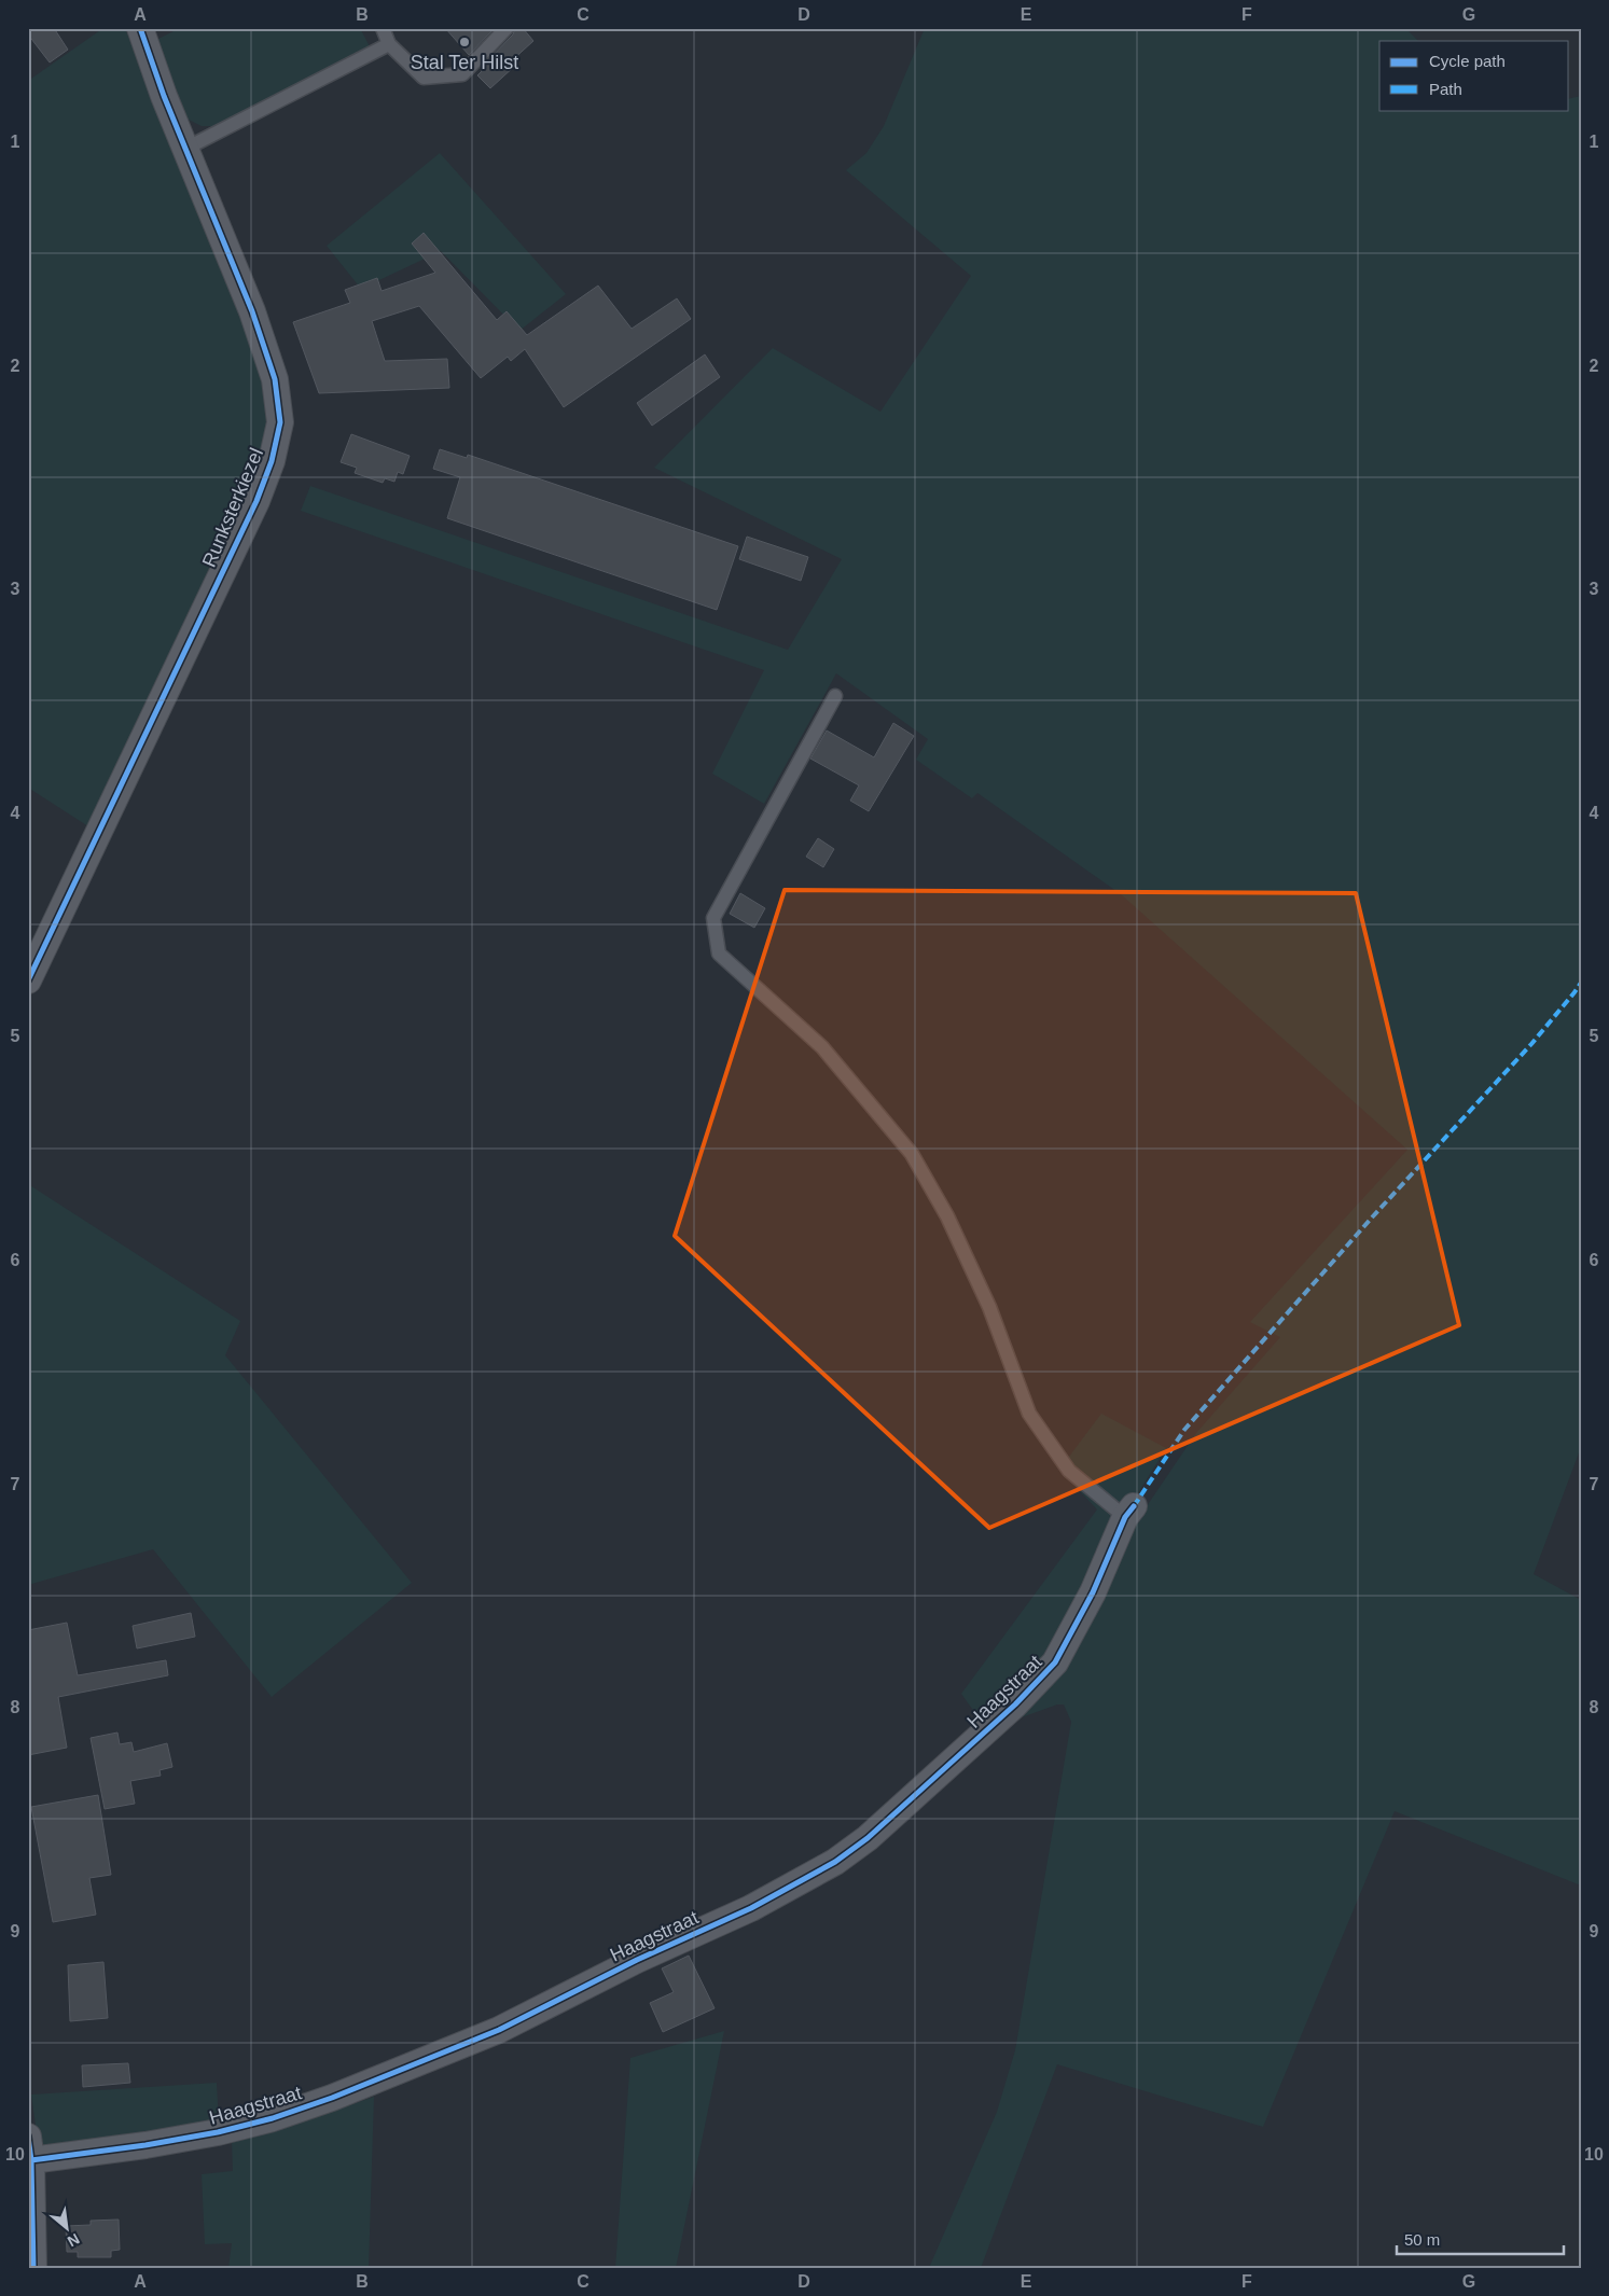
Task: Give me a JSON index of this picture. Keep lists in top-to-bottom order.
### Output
{
  "streets": {
    "street": ["Runksterkiezel", "Haagstraat"]
  },
  "places": ["Stal Ter Hilst"],
  "legend": ["Cycle path", "Path"],
  "scale_bar": "50 m",
  "north": "bottom right",
  "grid": {
    "columns": [
      "A",
      "B",
      "C",
      "D",
      "E",
      "F",
      "G"
    ],
    "rows": [
      "1",
      "2",
      "3",
      "4",
      "5",
      "6",
      "7",
      "8",
      "9",
      "10"
    ]
  }
}
